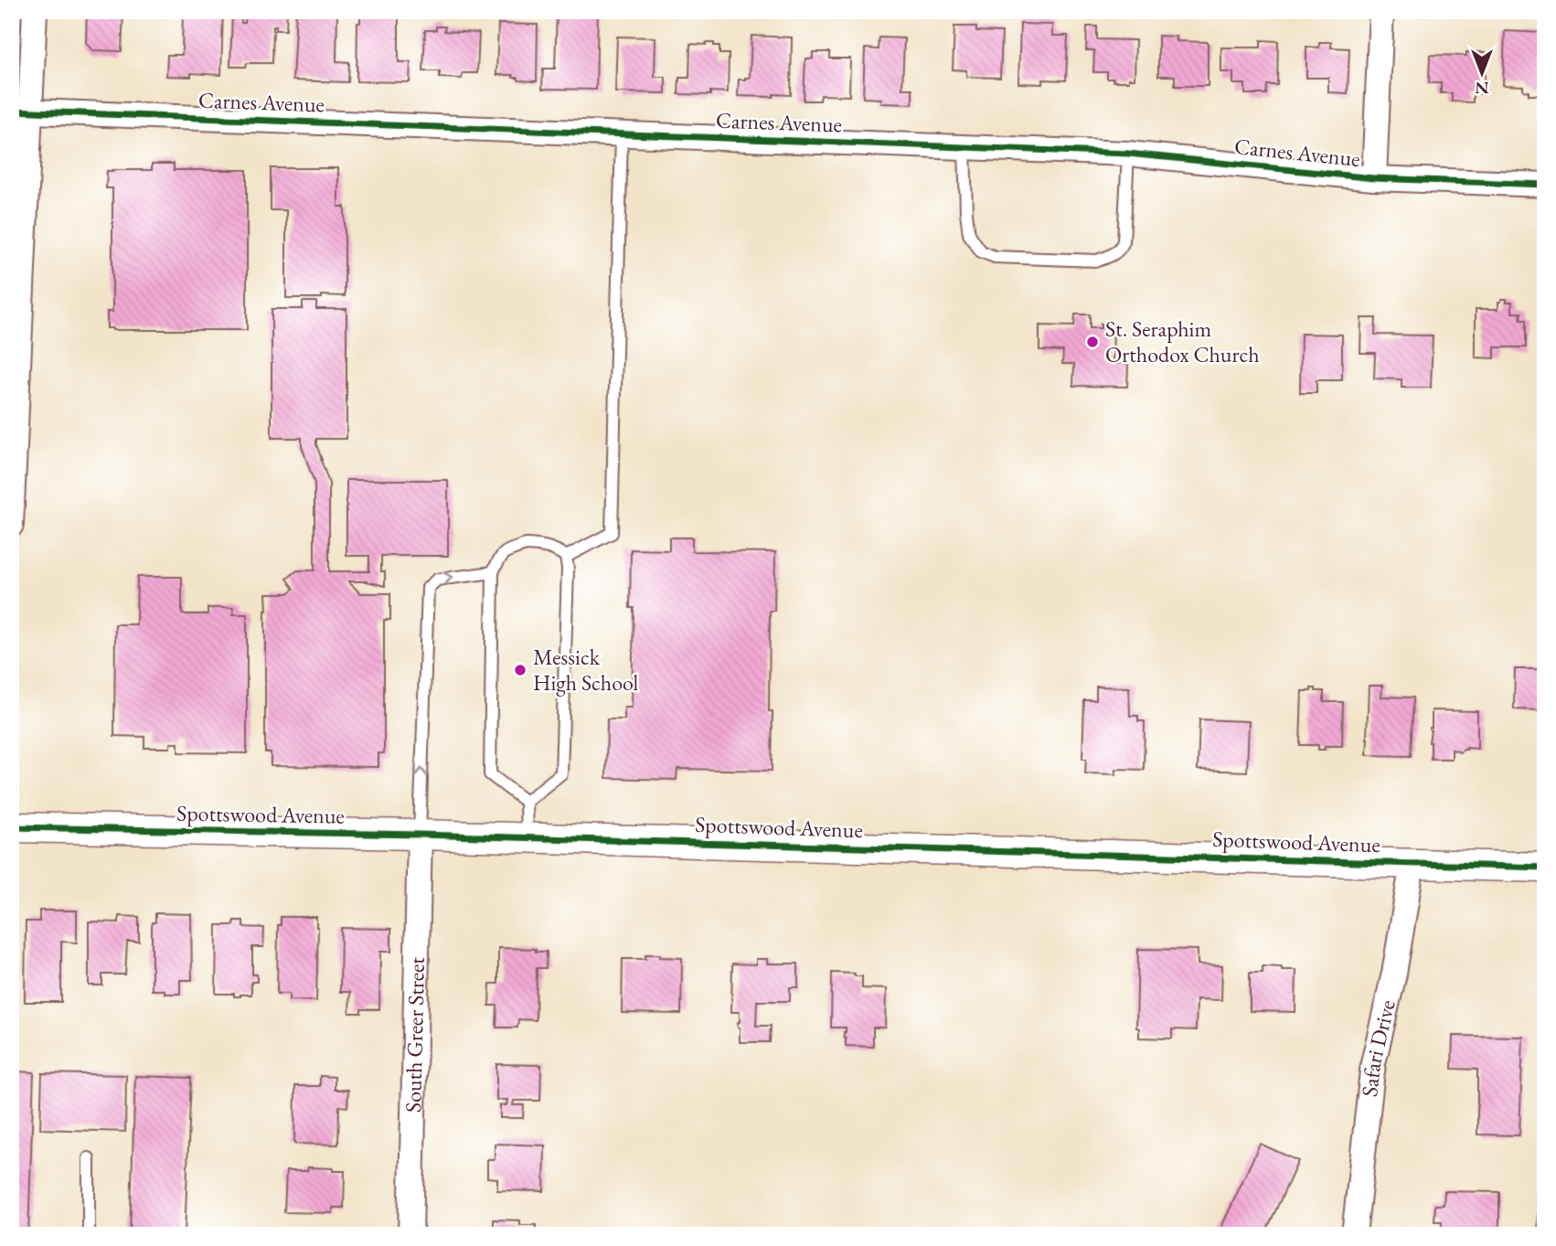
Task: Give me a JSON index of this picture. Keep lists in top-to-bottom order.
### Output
{
  "streets": {
    "street": [
      "Carnes Avenue",
      "Spottswood Avenue",
      "South Greer Street",
      "Safari Drive"
    ]
  },
  "crossings": [
    ["Spottswood Avenue", "South Greer Street"],
    ["Spottswood Avenue", "Safari Drive"]
  ],
  "places": ["St. Seraphim Orthodox Church", "Messick High School"],
  "north": "bottom"
}
